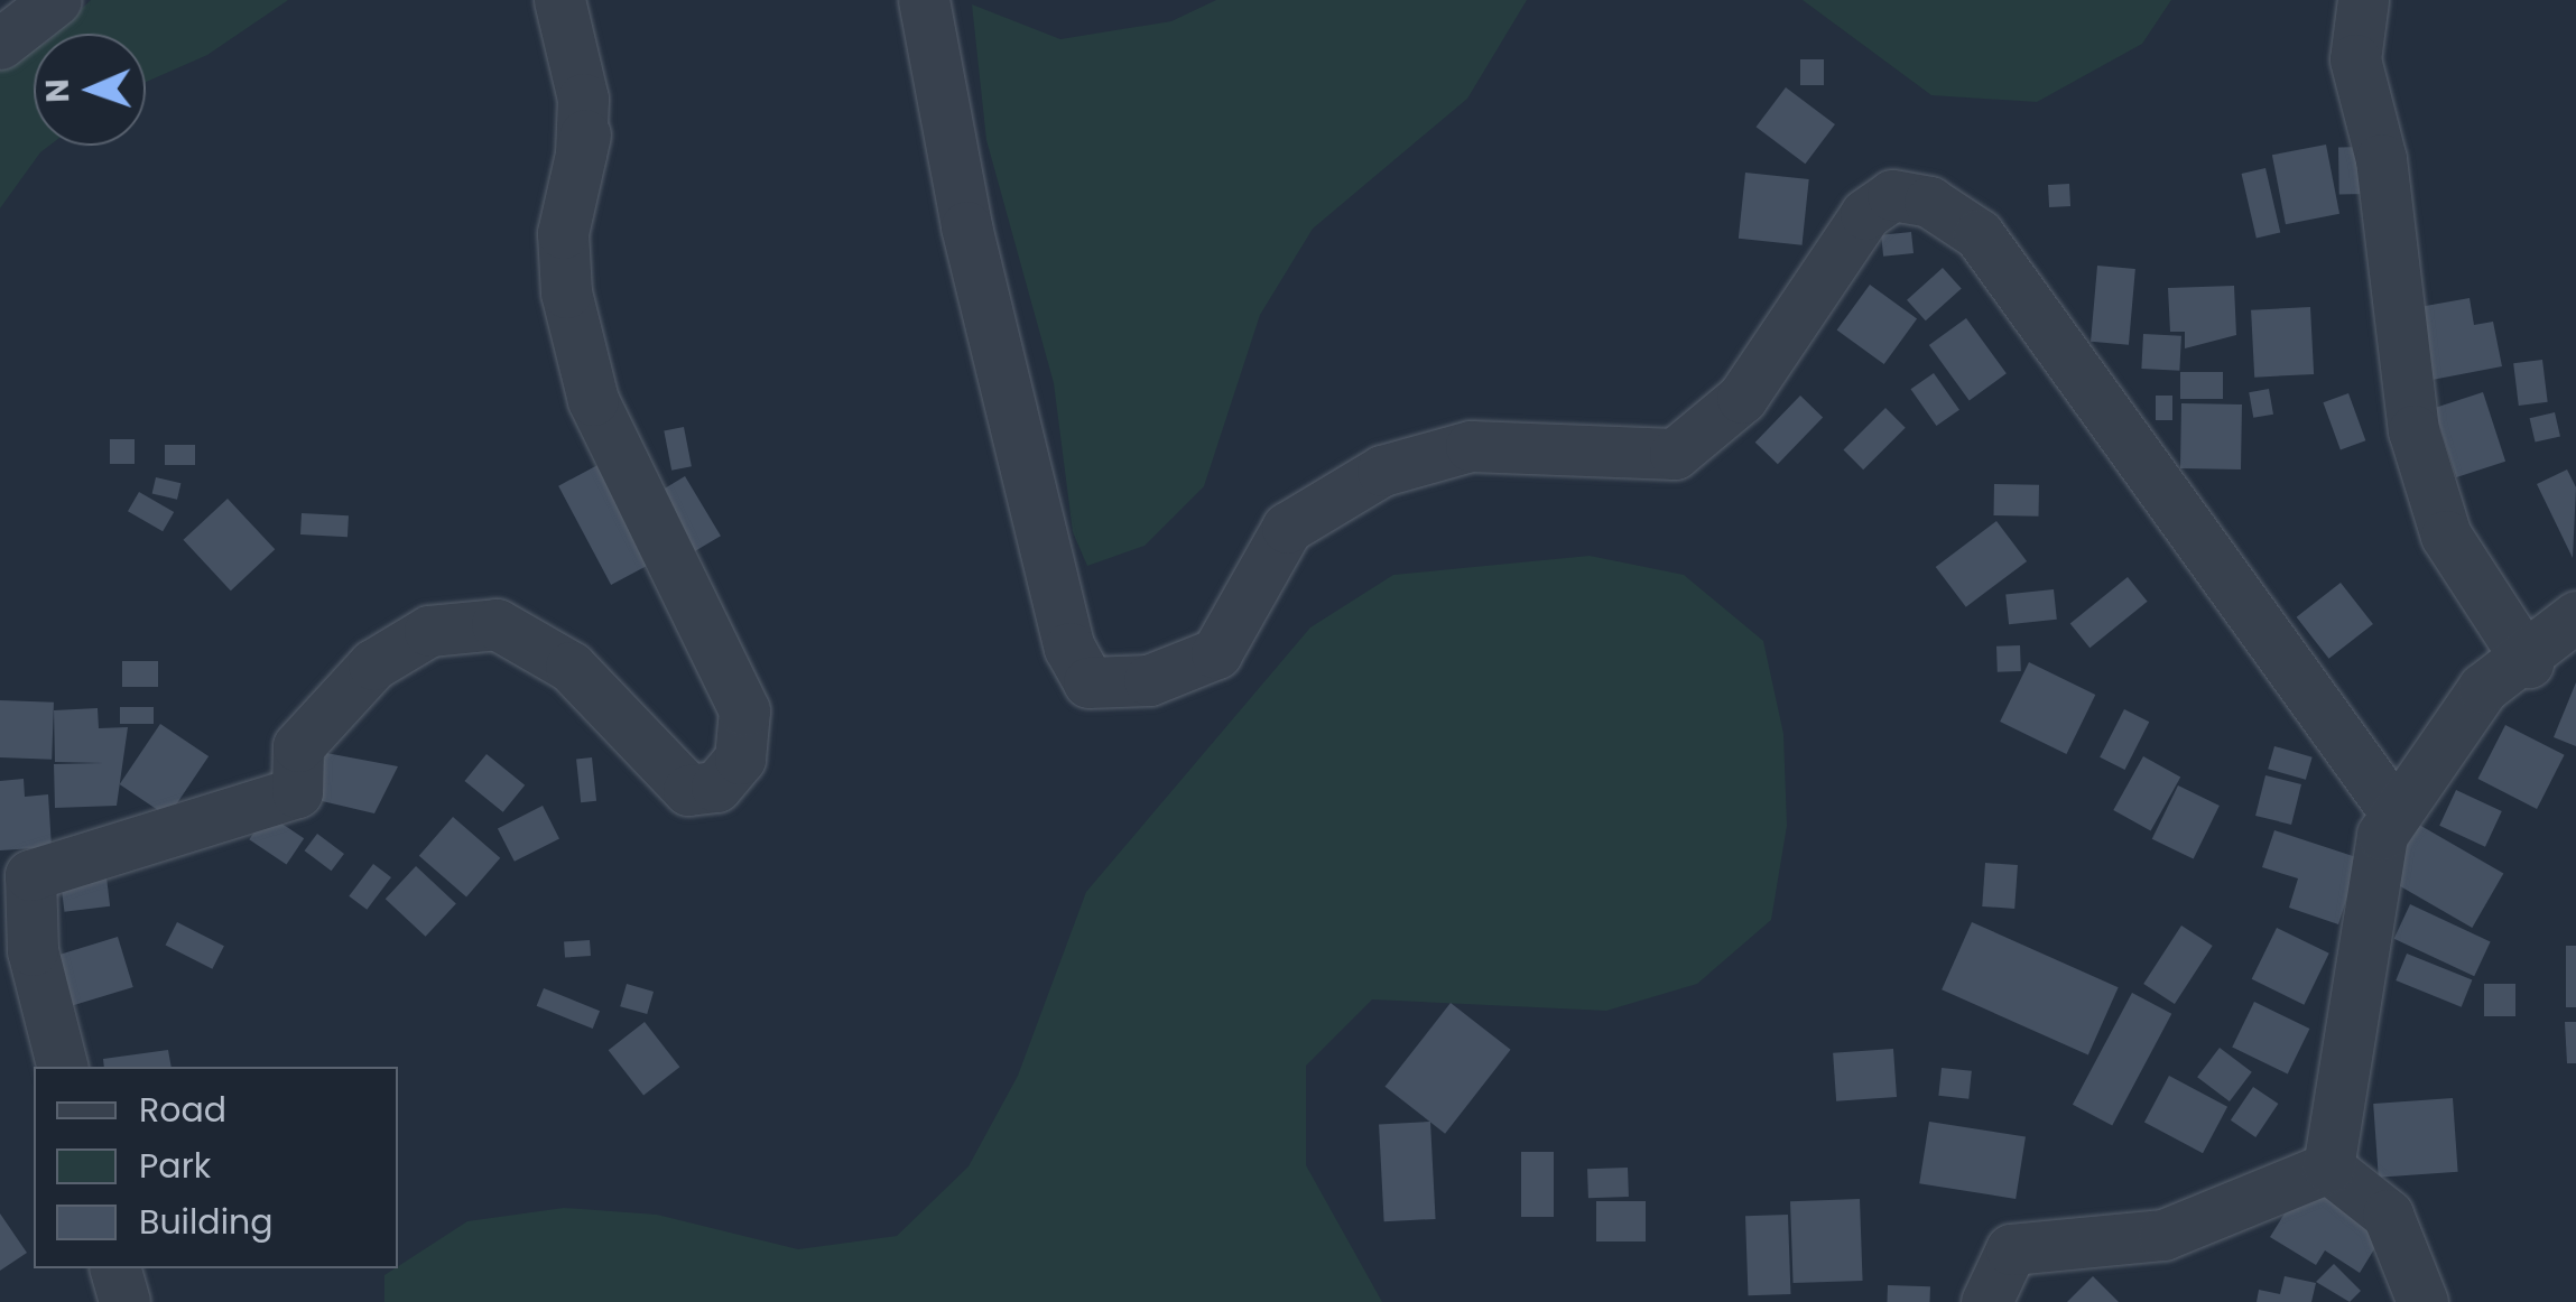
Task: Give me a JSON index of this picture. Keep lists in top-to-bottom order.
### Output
{
  "legend": ["Road", "Park", "Building"],
  "north": "left"
}
